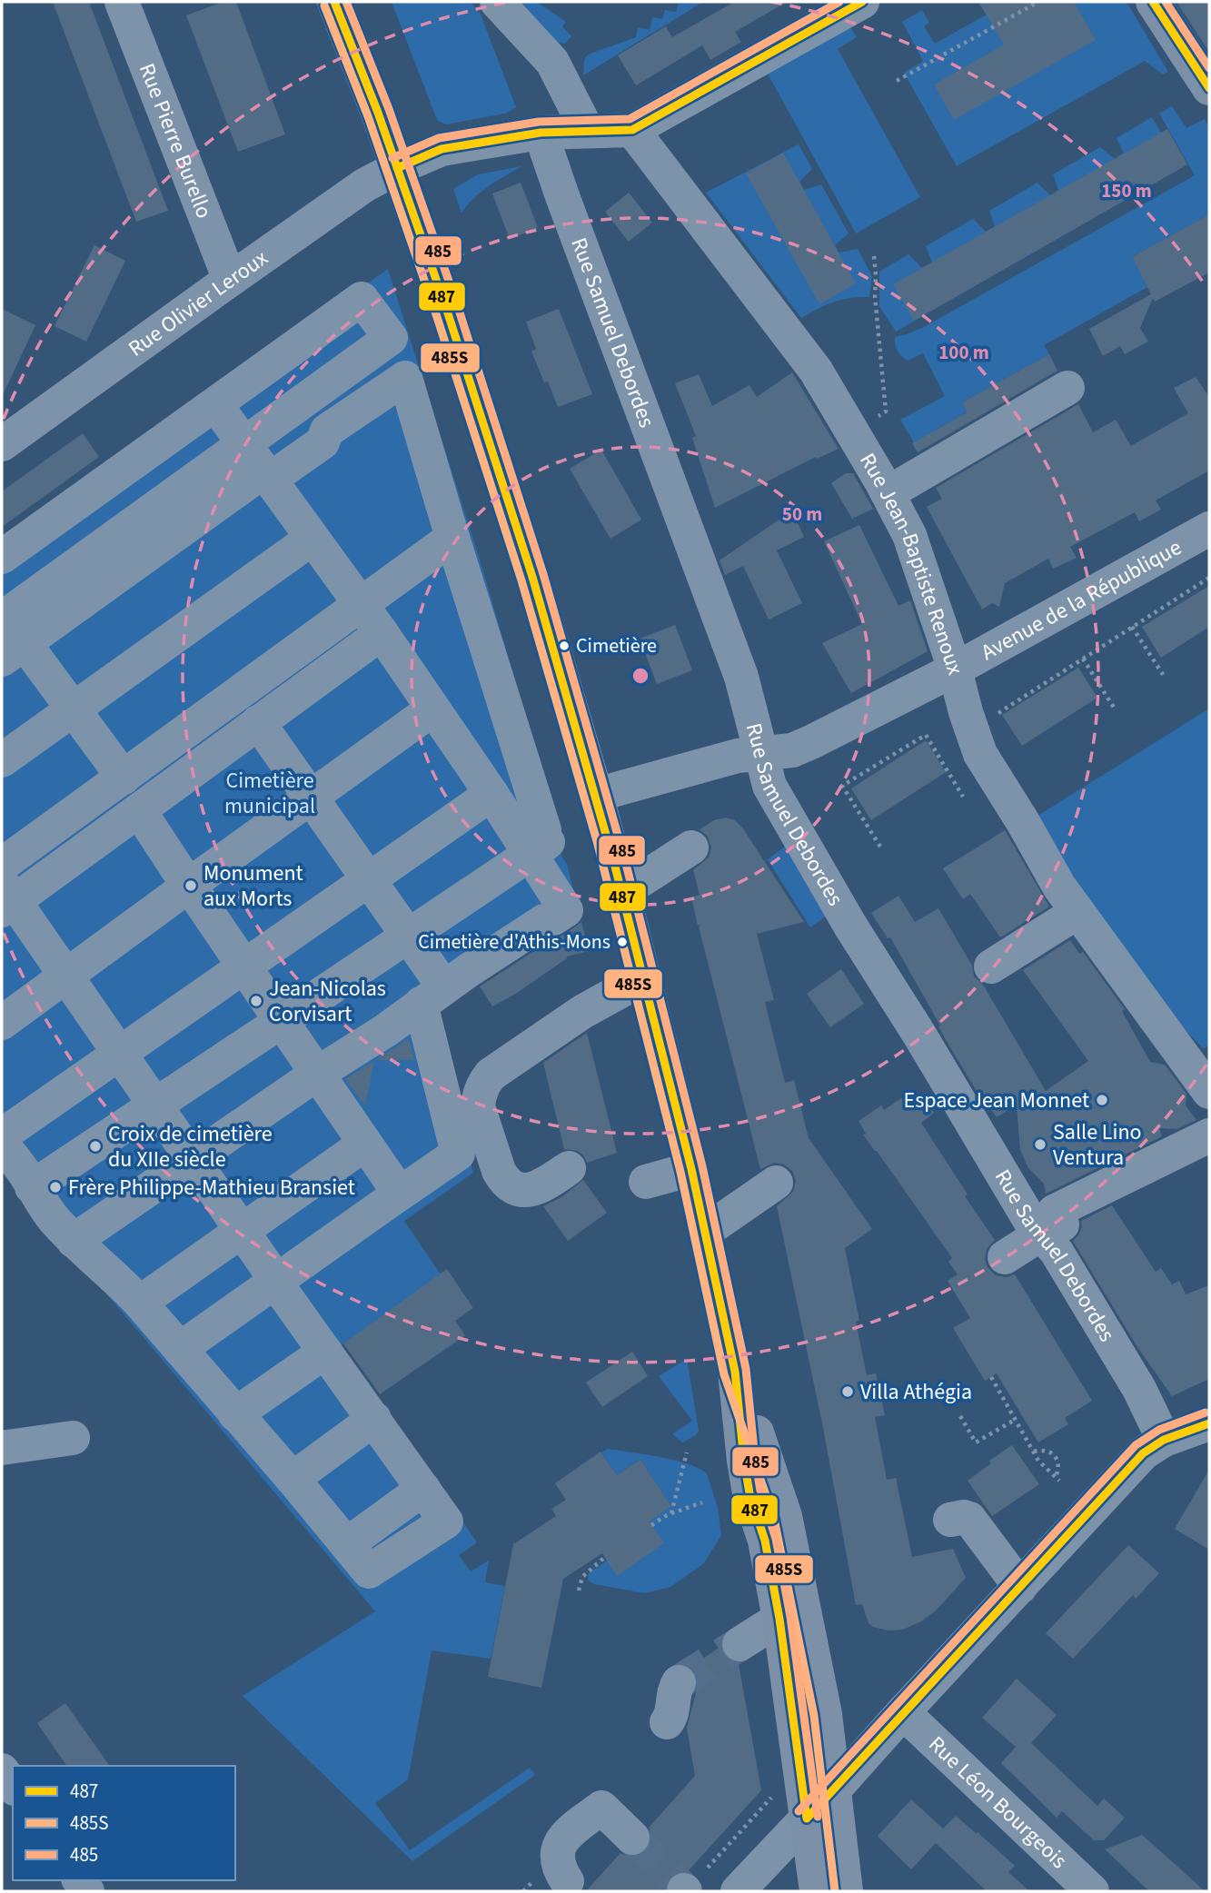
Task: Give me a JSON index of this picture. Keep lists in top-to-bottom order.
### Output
{
  "streets": {
    "street": [
      "Rue Pierre Burello",
      "Rue Olivier Leroux",
      "Rue Samuel Debordes",
      "Rue Jean-Baptiste Renoux",
      "Avenue de la République",
      "Rue Léon Bourgeois"
    ]
  },
  "crossings": [
    ["Rue Pierre Burello", "Rue Olivier Leroux"],
    ["Rue Olivier Leroux", "Rue Samuel Debordes"],
    ["Rue Samuel Debordes", "Avenue de la République"],
    ["Rue Jean-Baptiste Renoux", "Avenue de la République"]
  ],
  "parks": ["Cimetière municipal"],
  "places": [
    "Cimetière",
    "Monument aux Morts",
    "Cimetière d'Athis-Mons",
    "Jean-Nicolas Corvisart",
    "Espace Jean Monnet",
    "Salle Lino Ventura",
    "Croix de cimetière du XIIe siècle",
    "Frère Philippe-Mathieu Bransiet",
    "Villa Athégia"
  ],
  "lines": ["transit line 487", "transit line 485", "transit line 485S"],
  "legend": ["487", "485S", "485"],
  "rings": ["150 m", "100 m", "50 m"]
}
